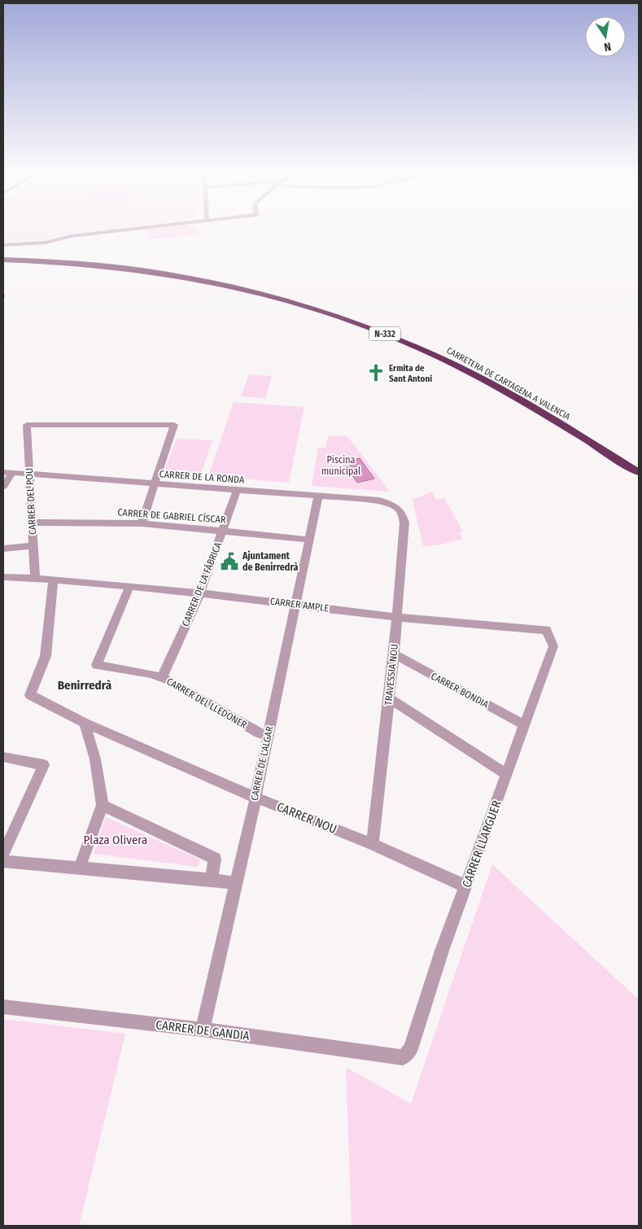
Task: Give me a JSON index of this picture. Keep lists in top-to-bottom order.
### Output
{
  "streets": {
    "highway": ["N-332", "CARRETERA DE CARTAGENA A VALENCIA"],
    "street": [
      "CARRER DE LA RONDA",
      "CARRER DEL POU",
      "CARRER DE GABRIEL CÍSCAR",
      "CARRER DE LA FÁBRICA",
      "CARRER AMPLE",
      "TRAVESSIA NOU",
      "CARRER BONDIA",
      "CARRER DEL LLEDONER",
      "CARRER DE L'ALGAR",
      "CARRER NOU",
      "CARRER LLARGUER",
      "CARRER DE GANDIA"
    ]
  },
  "crossings": [
    ["CARRER DE LA RONDA", "CARRER DEL POU"],
    ["CARRER DE LA RONDA", "CARRER DE LA FÁBRICA"],
    ["CARRER DE LA RONDA", "TRAVESSIA NOU"],
    ["CARRER DE LA RONDA", "CARRER DE L'ALGAR"],
    ["CARRER DEL POU", "CARRER DE GABRIEL CÍSCAR"],
    ["CARRER DEL POU", "CARRER AMPLE"],
    ["CARRER DE GABRIEL CÍSCAR", "CARRER DE LA FÁBRICA"],
    ["CARRER DE GABRIEL CÍSCAR", "CARRER DE L'ALGAR"],
    ["CARRER DE LA FÁBRICA", "CARRER AMPLE"],
    ["CARRER DE LA FÁBRICA", "CARRER DEL LLEDONER"],
    ["CARRER AMPLE", "TRAVESSIA NOU"],
    ["CARRER AMPLE", "CARRER DEL LLEDONER"],
    ["CARRER AMPLE", "CARRER DE L'ALGAR"],
    ["CARRER AMPLE", "CARRER NOU"],
    ["CARRER AMPLE", "CARRER LLARGUER"],
    ["TRAVESSIA NOU", "CARRER BONDIA"],
    ["TRAVESSIA NOU", "CARRER NOU"],
    ["CARRER BONDIA", "CARRER LLARGUER"],
    ["CARRER DEL LLEDONER", "CARRER DE L'ALGAR"],
    ["CARRER DE L'ALGAR", "CARRER NOU"],
    ["CARRER DE L'ALGAR", "CARRER DE GANDIA"],
    ["CARRER NOU", "CARRER LLARGUER"],
    ["CARRER LLARGUER", "CARRER DE GANDIA"]
  ],
  "districts": ["Benirredrà"],
  "parks": ["Piscina municipal", "Plaza Olivera"],
  "places": {
    "church": ["Ermita de Sant Antoni"],
    "public building": ["Ajuntament de Benirredrà"]
  },
  "north": "bottom"
}
